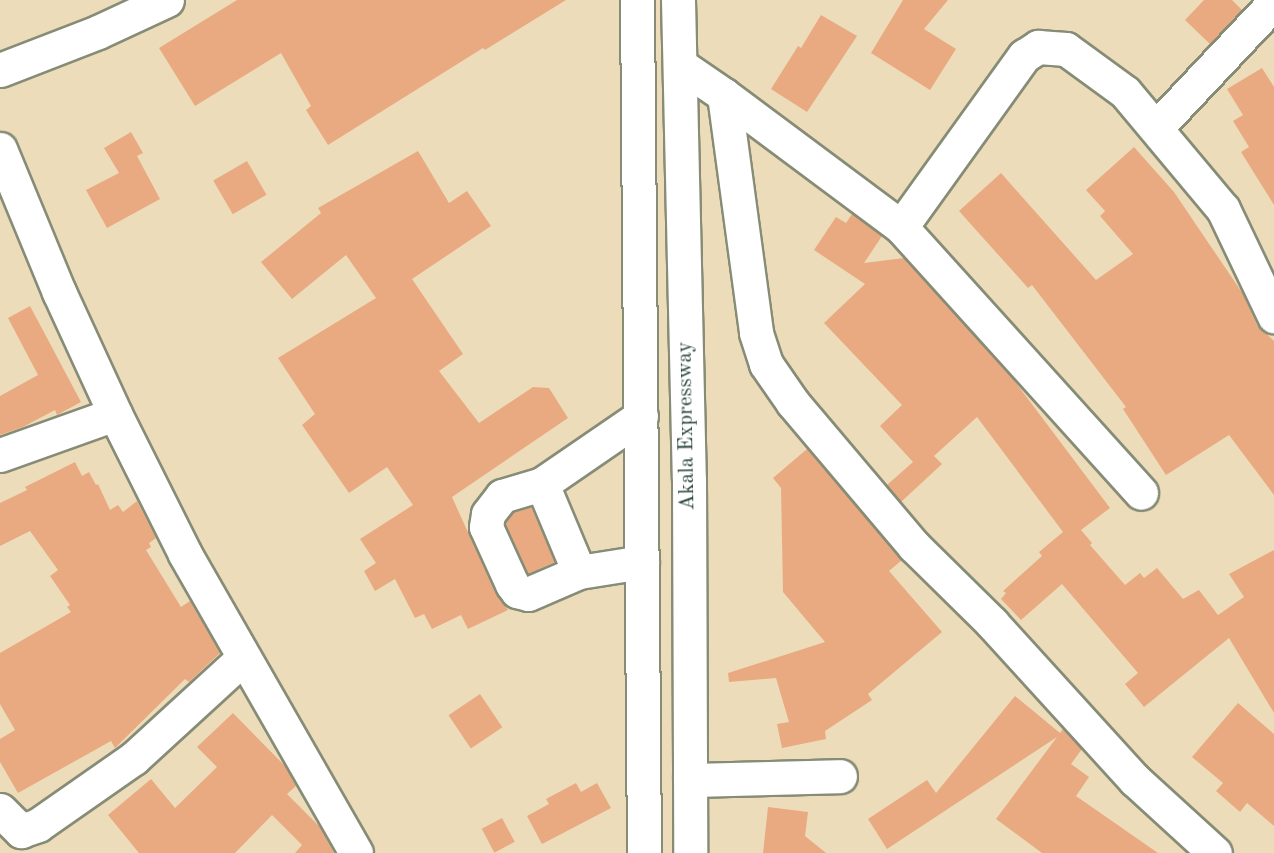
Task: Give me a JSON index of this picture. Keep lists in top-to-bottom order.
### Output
{
  "streets": {
    "street": ["Akala Expressway"]
  }
}
